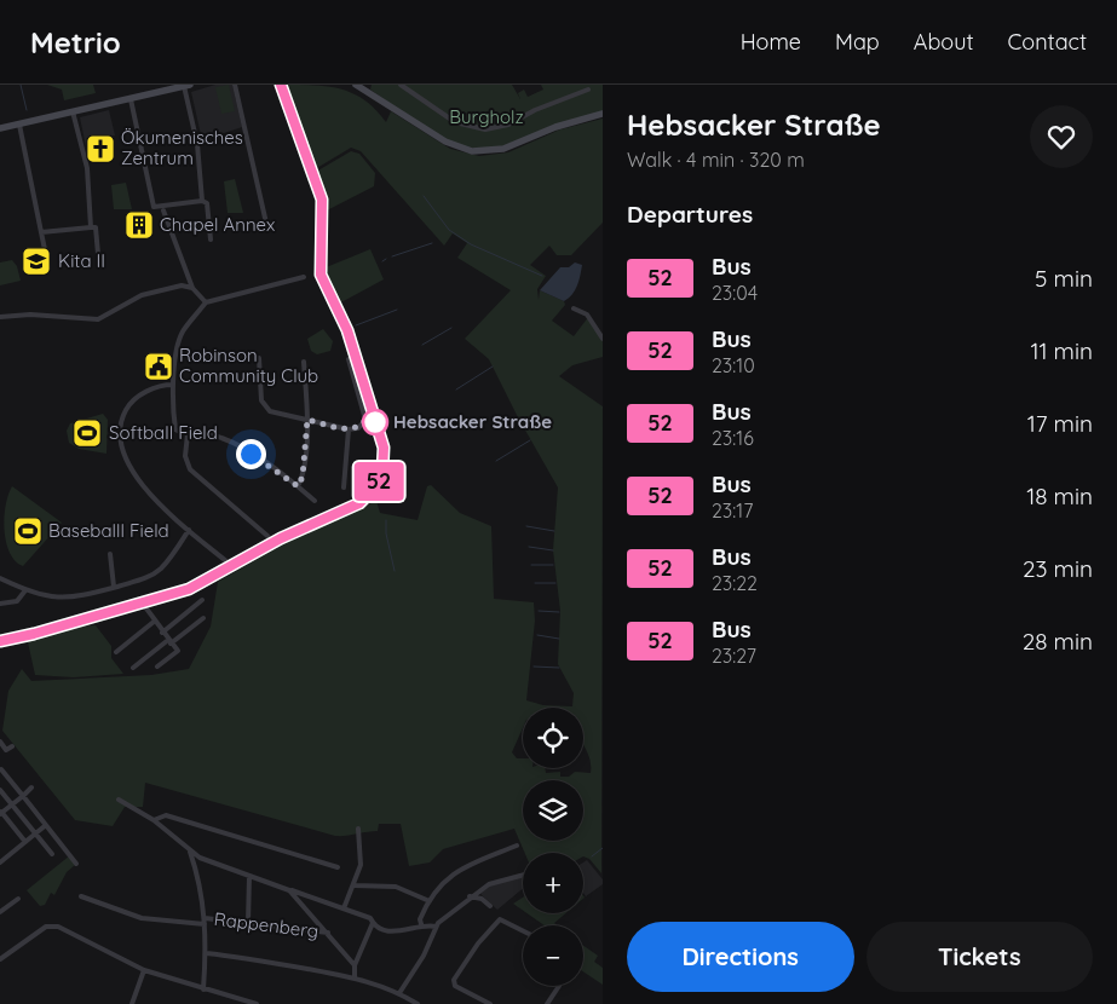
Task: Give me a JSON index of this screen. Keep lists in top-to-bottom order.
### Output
{
  "streets": {
    "street": ["Rappenberg"]
  },
  "parks": ["Burgholz"],
  "places": {
    "church": ["Ökumenisches Zentrum"],
    "building": ["Chapel Annex"],
    "school or university": ["Kita II"],
    "public building": ["Robinson Community Club"],
    "other": ["Hebsacker Straße"],
    "sports": ["Softball Field", "Baseballl Field"]
  },
  "lines": ["bus line 52"],
  "page": {
    "header": "Metrio",
    "nav": [
      "Home",
      "Map",
      "About",
      "Contact"
    ],
    "on_map": "52",
    "heading": [
      ["Hebsacker Straße", "Walk · 4 min · 320 m"],
      "Departures"
    ],
    "list": [
      {
        "mark": "52",
        "name": "Bus",
        "note": "23:04",
        "value": "5 min"
      },
      {
        "mark": "52",
        "name": "Bus",
        "note": "23:10",
        "value": "11 min"
      },
      {
        "mark": "52",
        "name": "Bus",
        "note": "23:16",
        "value": "17 min"
      },
      {
        "mark": "52",
        "name": "Bus",
        "note": "23:17",
        "value": "18 min"
      },
      {
        "mark": "52",
        "name": "Bus",
        "note": "23:22",
        "value": "23 min"
      },
      {
        "mark": "52",
        "name": "Bus",
        "note": "23:27",
        "value": "28 min"
      }
    ],
    "map_buttons": ["+", "−"],
    "buttons": ["Directions", "Tickets"]
  }
}
